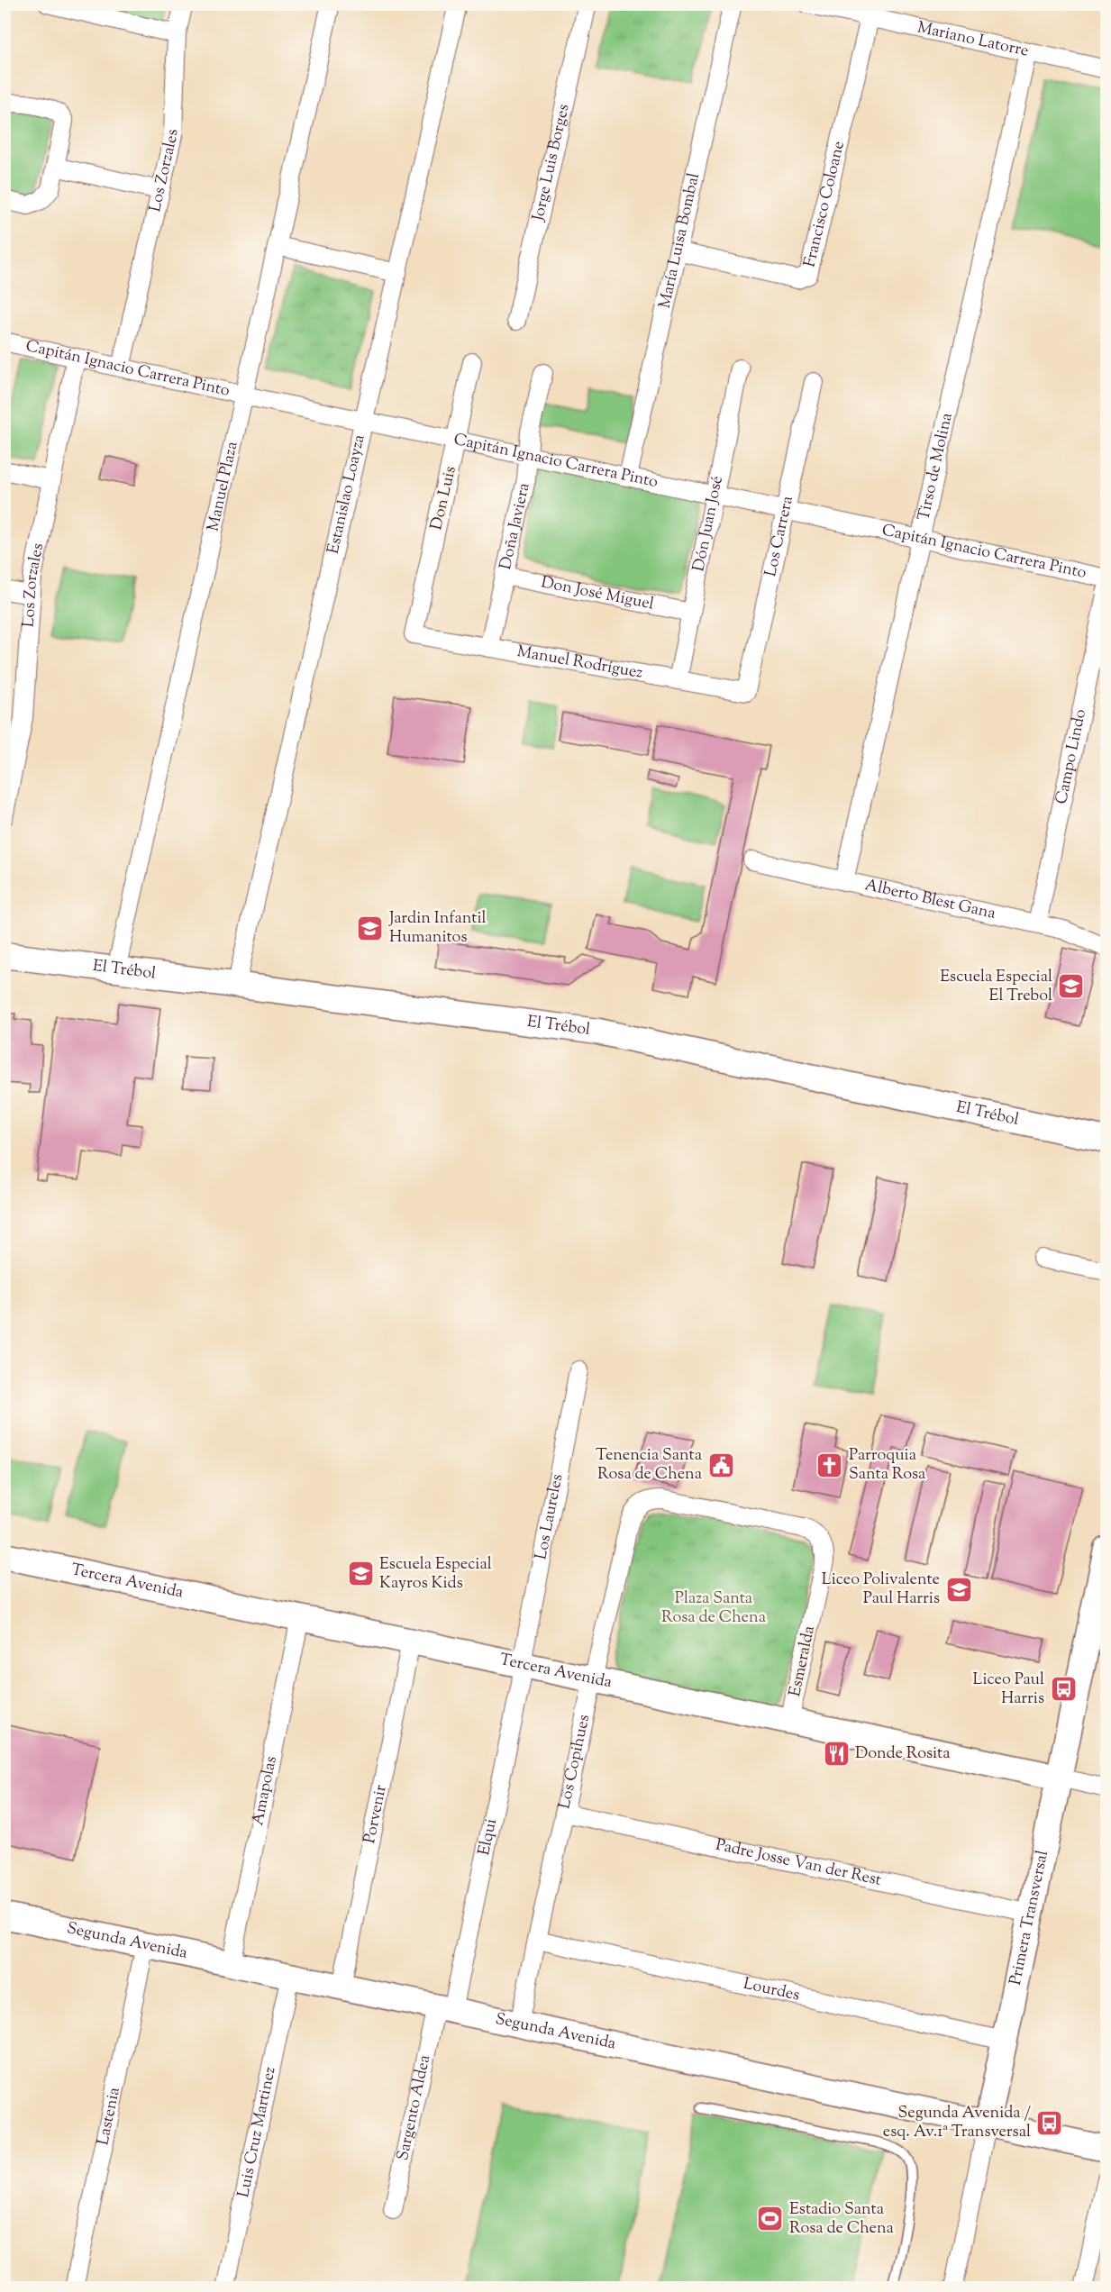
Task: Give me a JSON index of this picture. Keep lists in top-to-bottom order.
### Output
{
  "streets": {
    "street": [
      "Mariano Latorre",
      "Jorge Luis Borges",
      "Los Zorzales",
      "Francisco Coloane",
      "María Luisa Bombal",
      "Capitán Ignacio Carrera Pinto",
      "Tirso de Molina",
      "Manuel Plaza",
      "Estanislao Loayza",
      "Don Luis",
      "Dón Juan José",
      "Doña Javiera",
      "Los Carrera",
      "Don José Miguel",
      "Manuel Rodríguez",
      "Campo Lindo",
      "Alberto Blest Gana",
      "El Trébol",
      "Los Laureles",
      "Tercera Avenida",
      "Esmeralda",
      "Los Copihues",
      "Amapolas",
      "Porvenir",
      "Elqui",
      "Padre Josse Van der Rest",
      "Primera Transversal",
      "Segunda Avenida",
      "Lourdes",
      "Sargento Aldea",
      "Lastenia",
      "Luis Cruz Martinez"
    ]
  },
  "crossings": [
    ["Mariano Latorre", "Francisco Coloane"],
    ["Mariano Latorre", "Tirso de Molina"],
    ["Los Zorzales", "Capitán Ignacio Carrera Pinto"],
    ["Francisco Coloane", "María Luisa Bombal"],
    ["María Luisa Bombal", "Capitán Ignacio Carrera Pinto"],
    ["Capitán Ignacio Carrera Pinto", "Tirso de Molina"],
    ["Capitán Ignacio Carrera Pinto", "Manuel Plaza"],
    ["Capitán Ignacio Carrera Pinto", "Estanislao Loayza"],
    ["Capitán Ignacio Carrera Pinto", "Don Luis"],
    ["Capitán Ignacio Carrera Pinto", "Dón Juan José"],
    ["Capitán Ignacio Carrera Pinto", "Doña Javiera"],
    ["Capitán Ignacio Carrera Pinto", "Los Carrera"],
    ["Tirso de Molina", "Alberto Blest Gana"],
    ["Manuel Plaza", "El Trébol"],
    ["Estanislao Loayza", "El Trébol"],
    ["Don Luis", "Manuel Rodríguez"],
    ["Dón Juan José", "Don José Miguel"],
    ["Dón Juan José", "Manuel Rodríguez"],
    ["Doña Javiera", "Don José Miguel"],
    ["Doña Javiera", "Manuel Rodríguez"],
    ["Los Carrera", "Manuel Rodríguez"],
    ["Campo Lindo", "Alberto Blest Gana"],
    ["Los Laureles", "Tercera Avenida"],
    ["Los Laureles", "Elqui"],
    ["Tercera Avenida", "Esmeralda"],
    ["Tercera Avenida", "Los Copihues"],
    ["Tercera Avenida", "Amapolas"],
    ["Tercera Avenida", "Porvenir"],
    ["Tercera Avenida", "Elqui"],
    ["Tercera Avenida", "Primera Transversal"],
    ["Esmeralda", "Los Copihues"],
    ["Los Copihues", "Padre Josse Van der Rest"],
    ["Los Copihues", "Segunda Avenida"],
    ["Los Copihues", "Lourdes"],
    ["Amapolas", "Segunda Avenida"],
    ["Porvenir", "Segunda Avenida"],
    ["Elqui", "Segunda Avenida"],
    ["Elqui", "Sargento Aldea"],
    ["Padre Josse Van der Rest", "Primera Transversal"],
    ["Primera Transversal", "Segunda Avenida"],
    ["Primera Transversal", "Lourdes"],
    ["Segunda Avenida", "Sargento Aldea"],
    ["Segunda Avenida", "Lastenia"],
    ["Segunda Avenida", "Luis Cruz Martinez"]
  ],
  "parks": ["Plaza Santa Rosa de Chena"],
  "places": {
    "school or university": [
      "Jardin Infantil Humanitos",
      "Escuela Especial El Trebol",
      "Escuela Especial Kayros Kids",
      "Liceo Polivalente Paul Harris"
    ],
    "public building": ["Tenencia Santa Rosa de Chena"],
    "church": ["Parroquia Santa Rosa"],
    "bus stop": ["Liceo Paul Harris", "Segunda Avenida / esq. Av.1ª Transversal"],
    "restaurant": ["Donde Rosita"],
    "sports": ["Estadio Santa Rosa de Chena"]
  }
}
